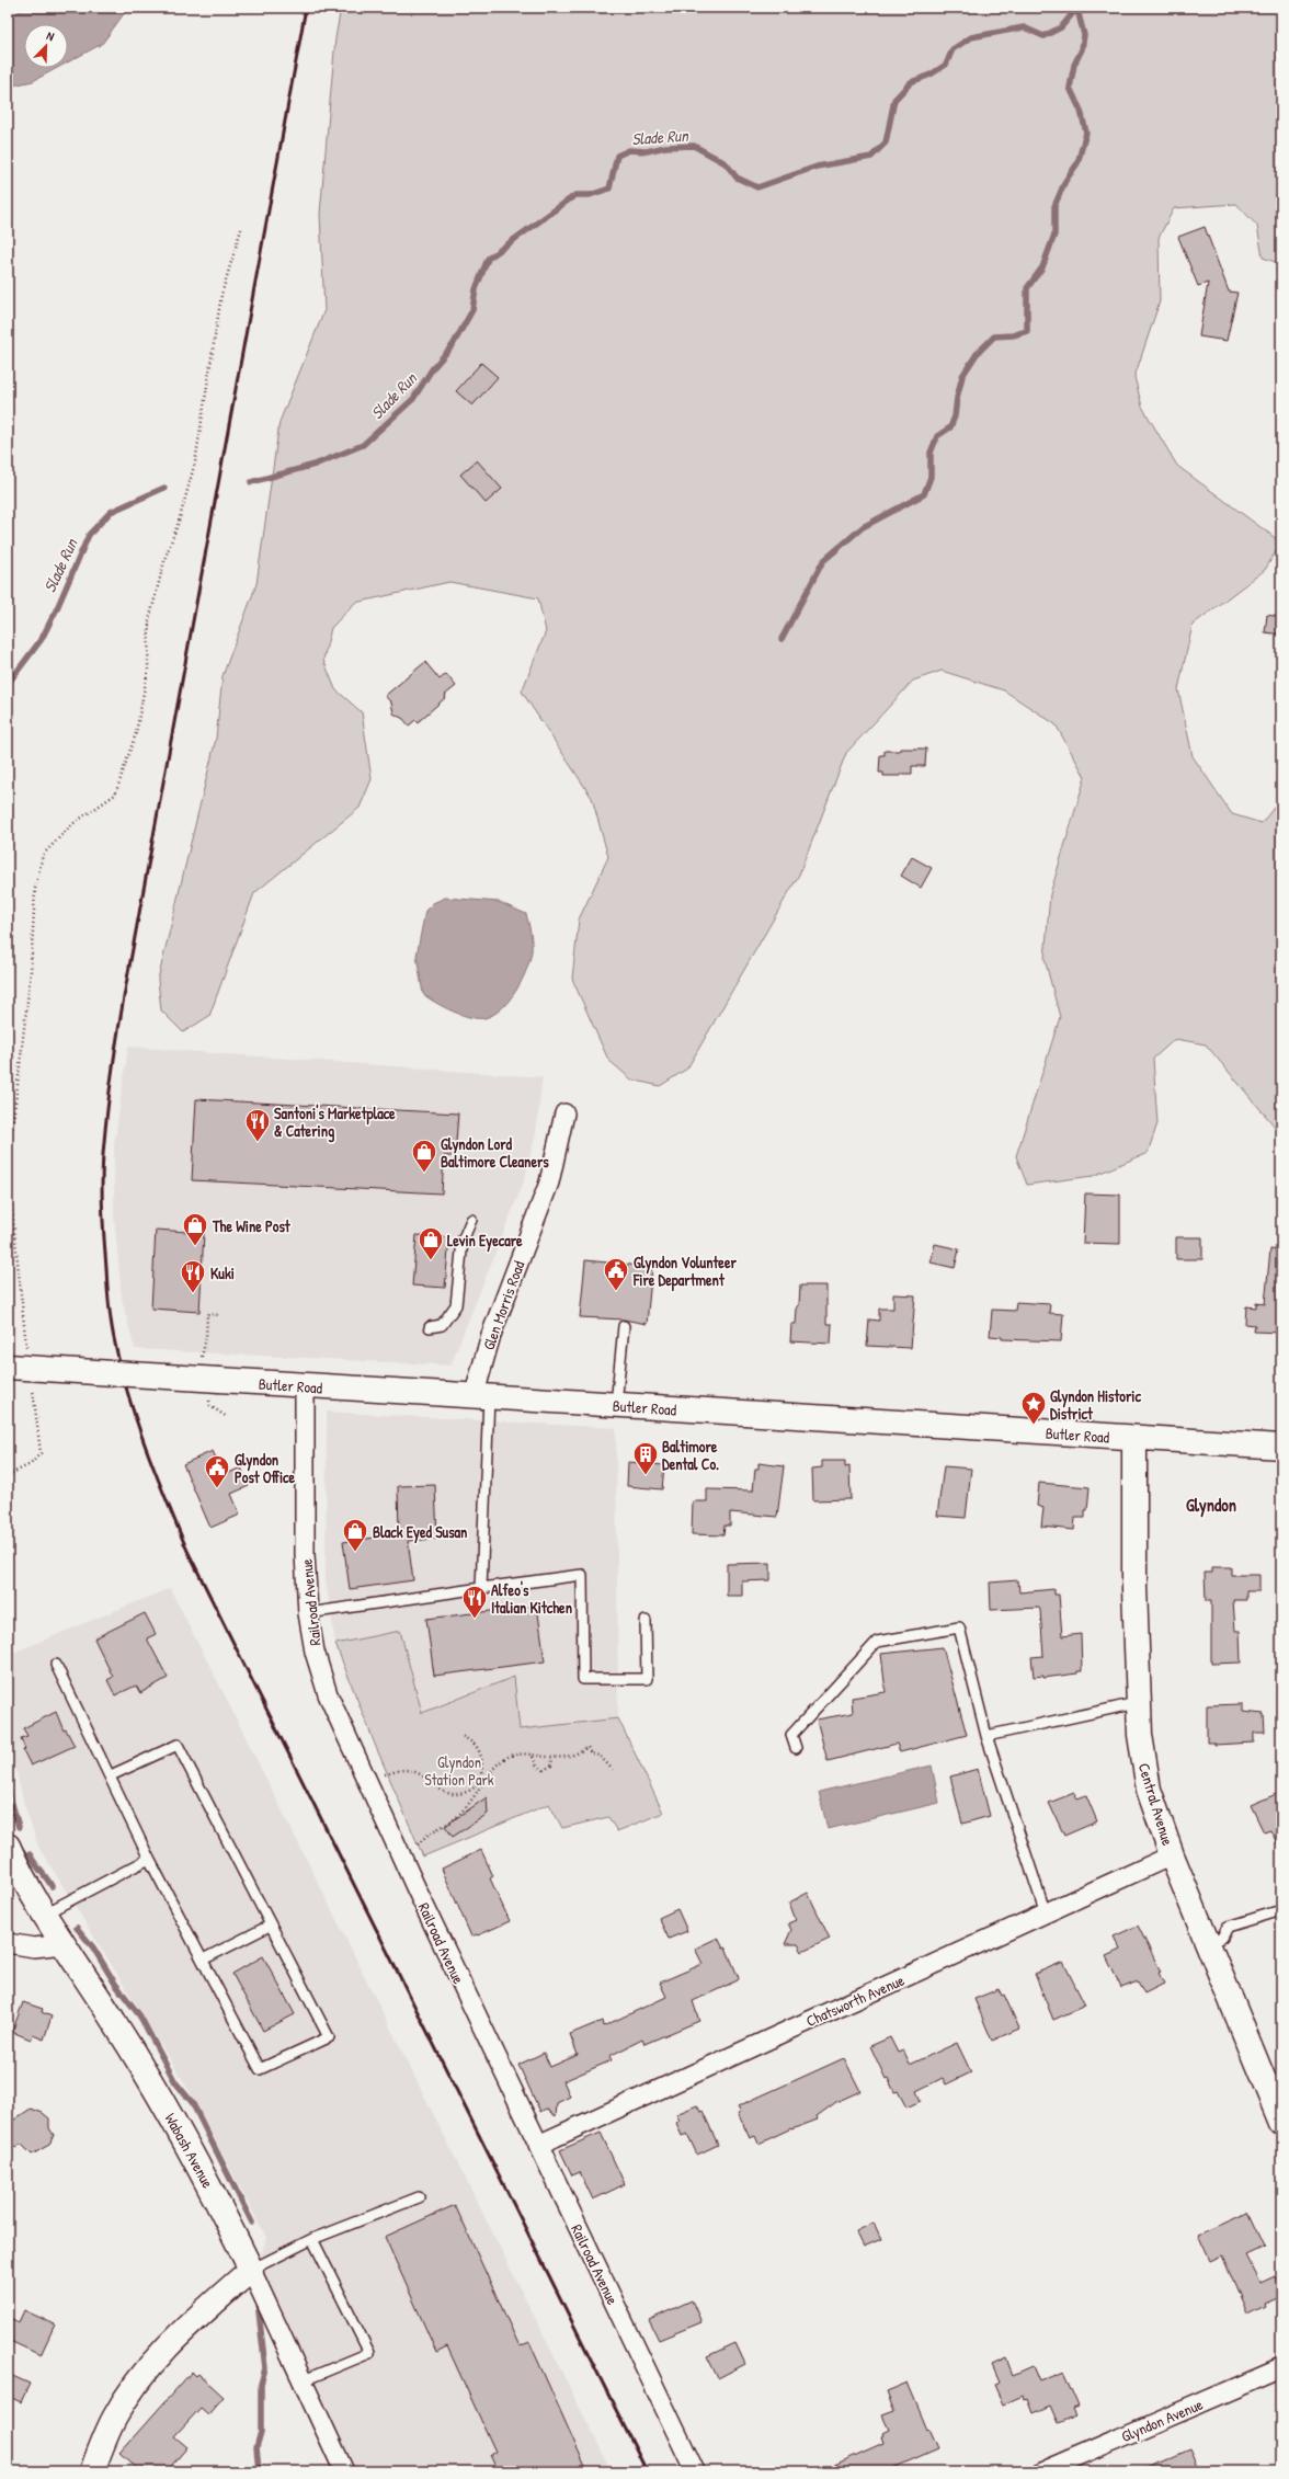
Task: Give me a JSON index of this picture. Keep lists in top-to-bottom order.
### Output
{
  "streets": {
    "main road": ["Butler Road", "Central Avenue", "Wabash Avenue"],
    "street": [
      "Glen Morris Road",
      "Railroad Avenue",
      "Chatsworth Avenue",
      "Glyndon Avenue"
    ]
  },
  "crossings": [
    ["Glen Morris Road", "Butler Road"],
    ["Butler Road", "Railroad Avenue"],
    ["Butler Road", "Central Avenue"],
    ["Railroad Avenue", "Chatsworth Avenue"],
    ["Central Avenue", "Chatsworth Avenue"]
  ],
  "districts": ["Glyndon"],
  "water": ["Slade Run"],
  "parks": ["Glyndon Station Park"],
  "places": {
    "restaurant": ["Santoni's Marketplace & Catering", "Kuki", "Alfeo's Italian Kitchen"],
    "shop": [
      "Glyndon Lord Baltimore Cleaners",
      "The Wine Post",
      "Levin Eyecare",
      "Black Eyed Susan"
    ],
    "public building": ["Glyndon Volunteer Fire Department", "Glyndon Post Office"],
    "place": ["Glyndon Historic District"],
    "building": ["Baltimore Dental Co."]
  },
  "north": "top right"
}
